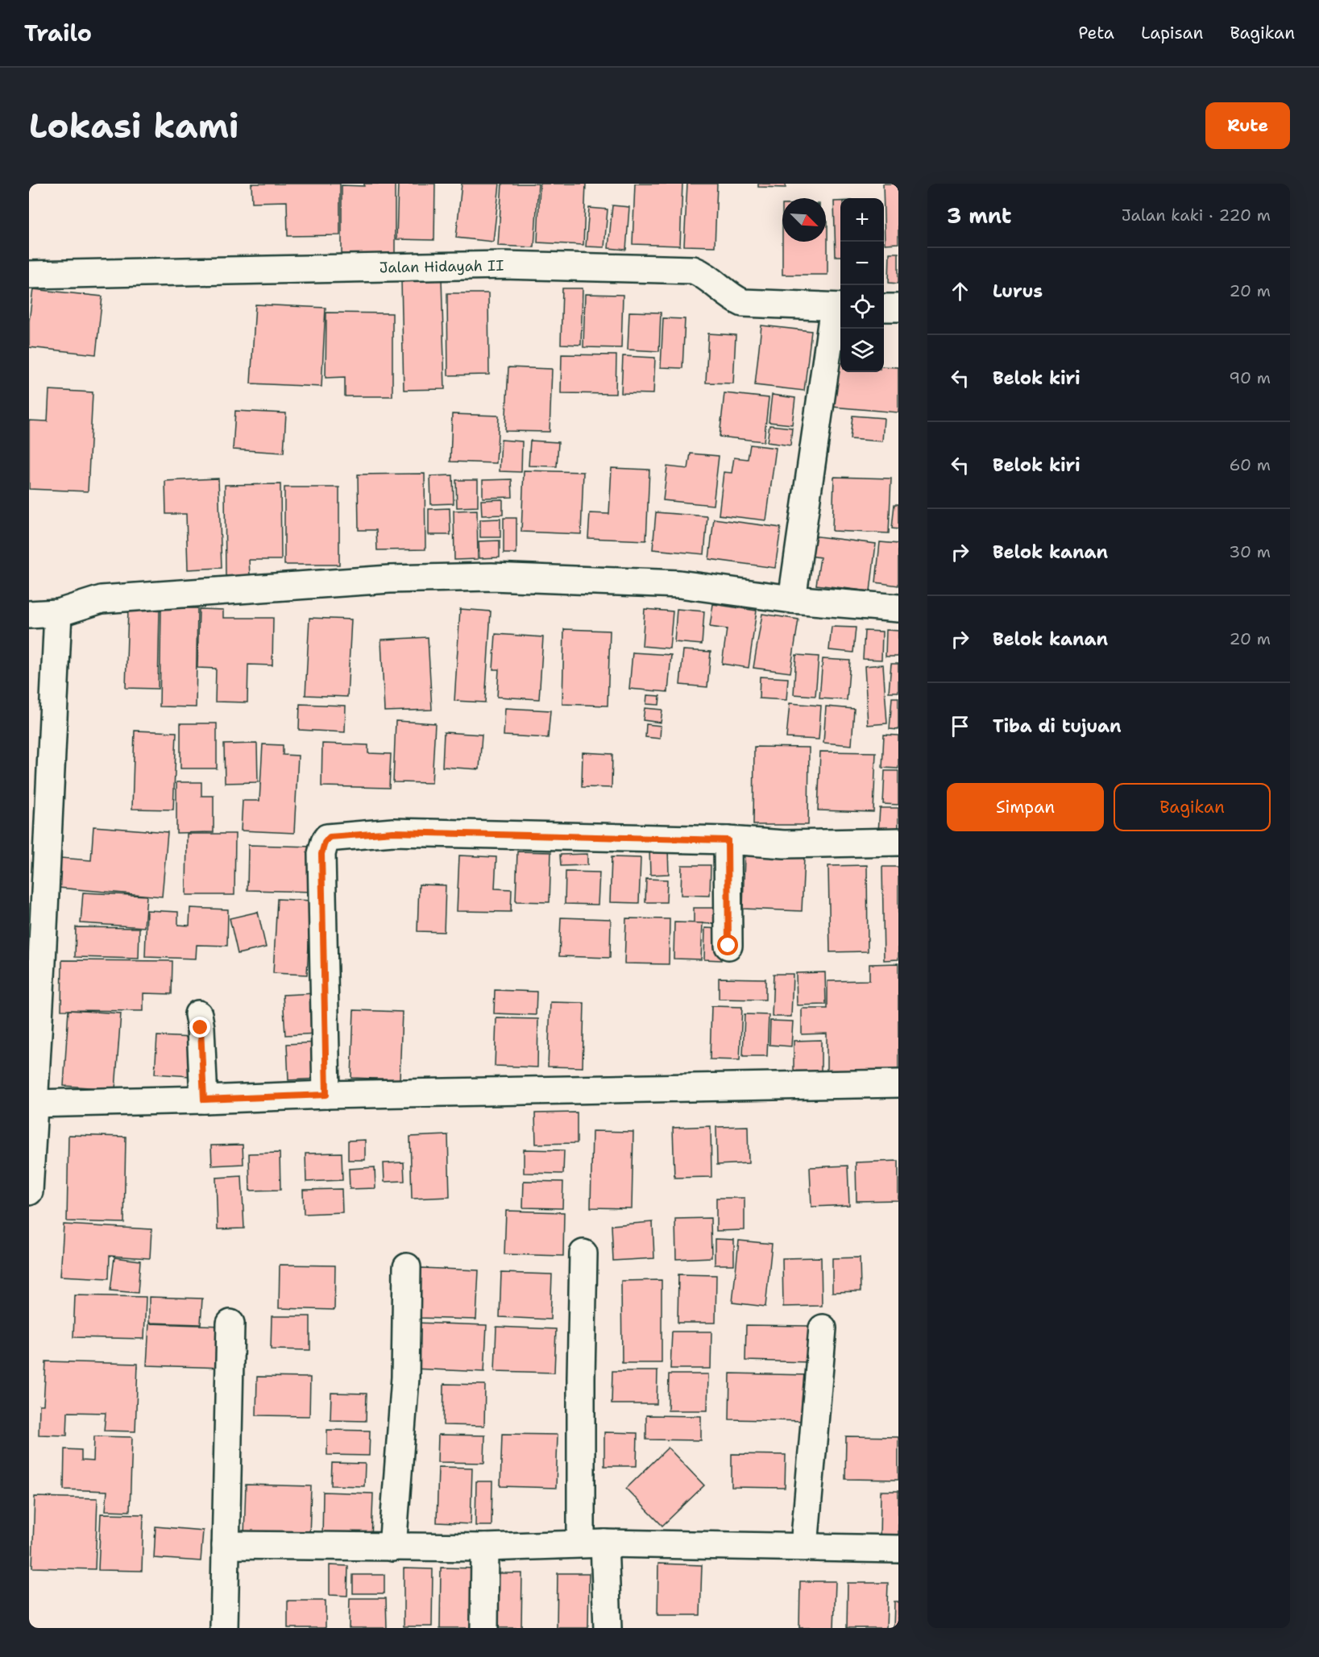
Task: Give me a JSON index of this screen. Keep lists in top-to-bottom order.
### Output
{
  "streets": {
    "street": ["Jalan Hidayah II"]
  },
  "north": "bottom right",
  "page": {
    "header": "Trailo",
    "nav": ["Peta", "Lapisan", "Bagikan"],
    "buttons": [
      "Rute",
      ["Simpan", "Bagikan"]
    ],
    "title": "Lokasi kami",
    "heading": ["3 mnt", "Jalan kaki · 220 m"],
    "map_buttons": ["+", "−"],
    "list": [
      ["Lurus", "20 m"],
      ["Belok kiri", "90 m"],
      ["Belok kiri", "60 m"],
      ["Belok kanan", "30 m"],
      ["Belok kanan", "20 m"],
      "Tiba di tujuan"
    ]
  }
}
